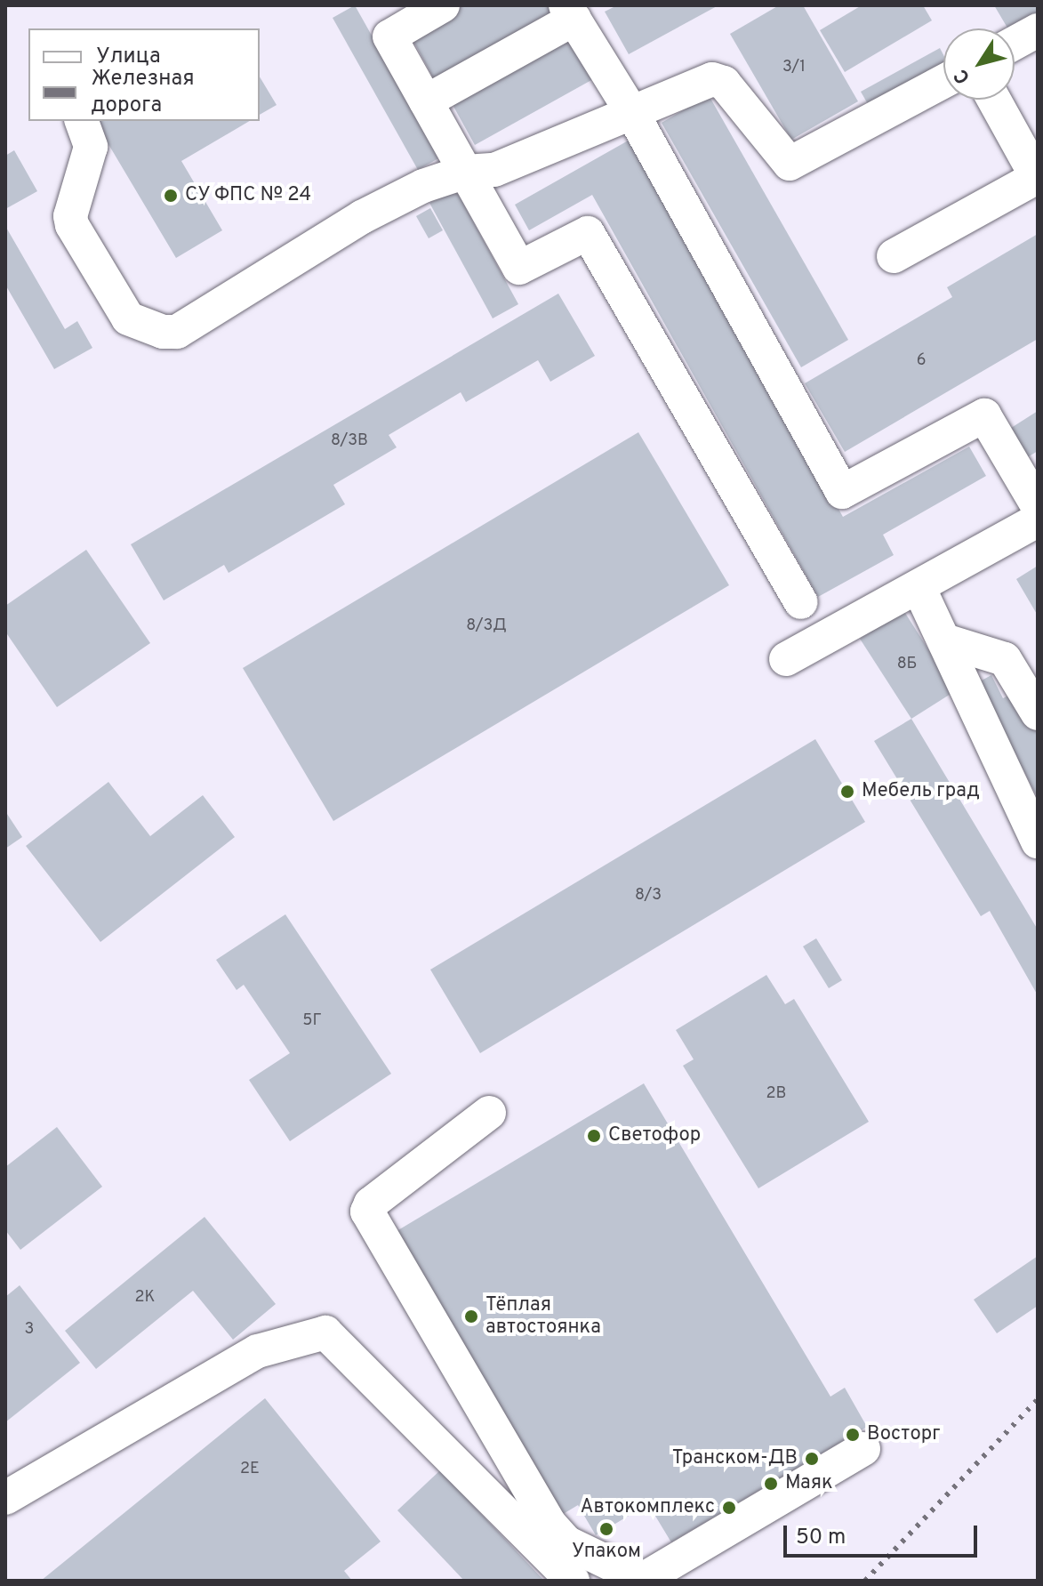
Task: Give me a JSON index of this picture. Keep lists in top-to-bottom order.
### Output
{
  "places": [
    "СУ ФПС № 24",
    "Мебель град",
    "Светофор",
    "Тёплая автостоянка",
    "Восторг",
    "Транском-ДВ",
    "Маяк",
    "Автокомплекс",
    "Упаком"
  ],
  "house_numbers": [
    "3/1",
    "6",
    "8/3В",
    "8/3Д",
    "8Б",
    "8/3",
    "5Г",
    "2В",
    "2К",
    "3",
    "2Е"
  ],
  "legend": ["Улица", "Железная дорога"],
  "scale_bar": "50 m",
  "north": "bottom left"
}
